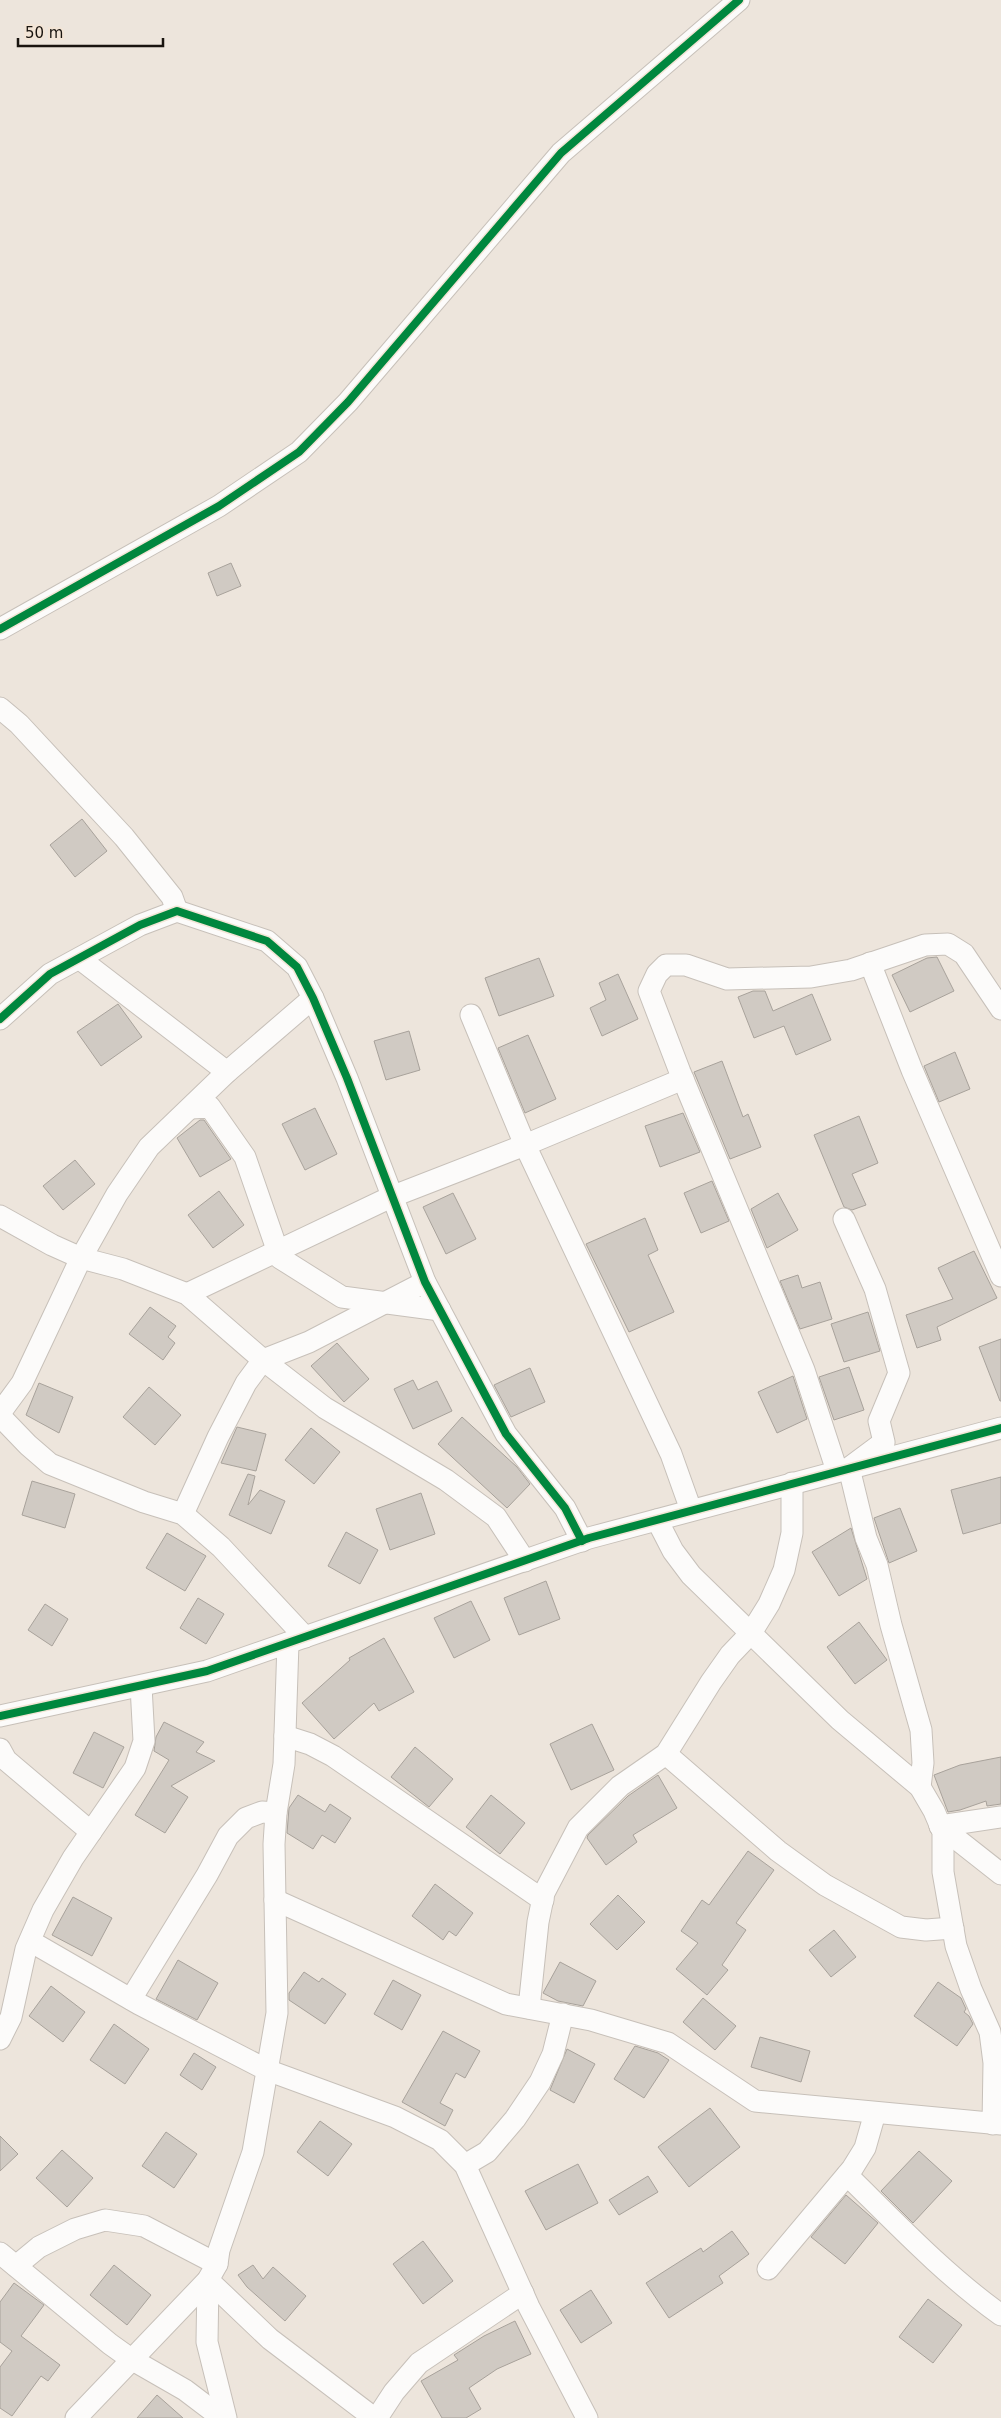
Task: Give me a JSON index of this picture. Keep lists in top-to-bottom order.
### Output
{
  "scale_bar": "50 m"
}
